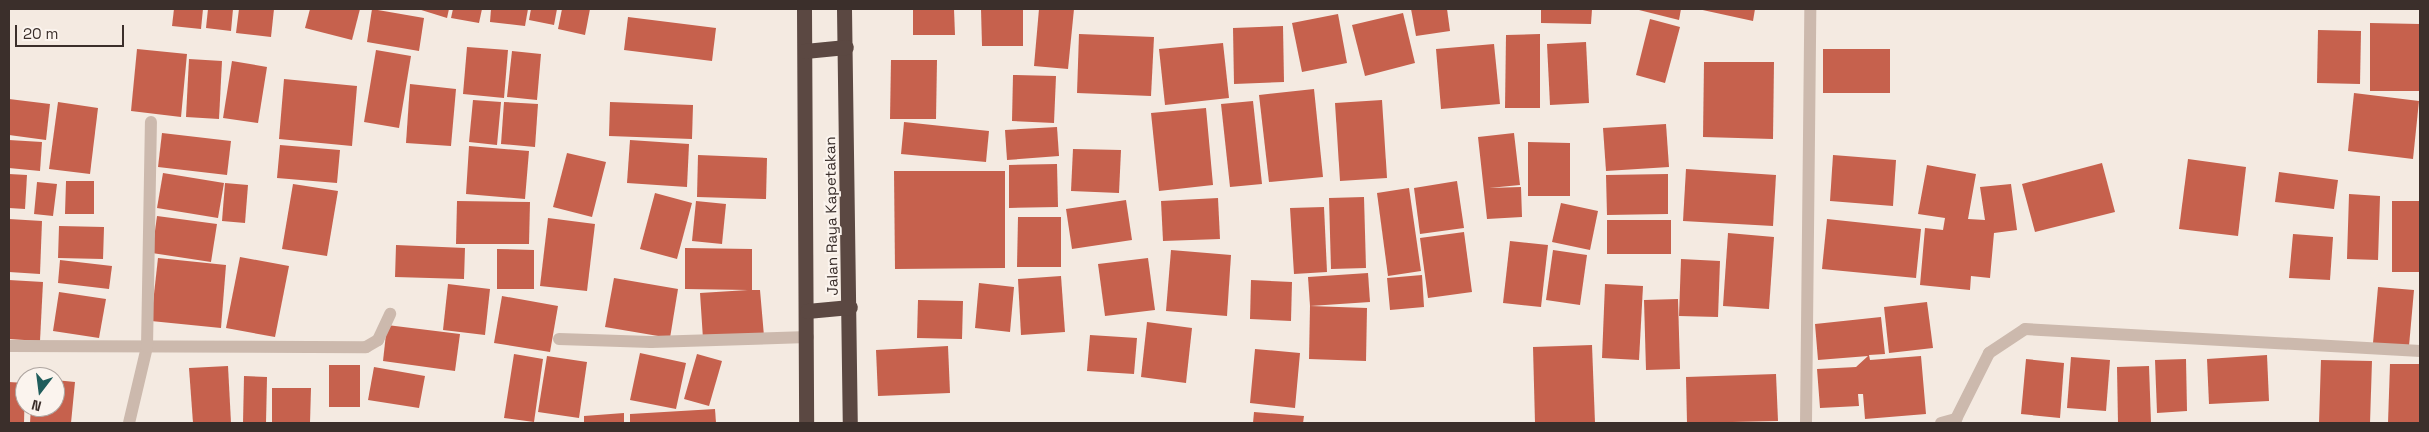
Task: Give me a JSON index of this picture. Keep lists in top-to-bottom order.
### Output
{
  "streets": {
    "highway": ["Jalan Raya Kapetakan"]
  },
  "scale_bar": "20 m",
  "north": "bottom"
}
